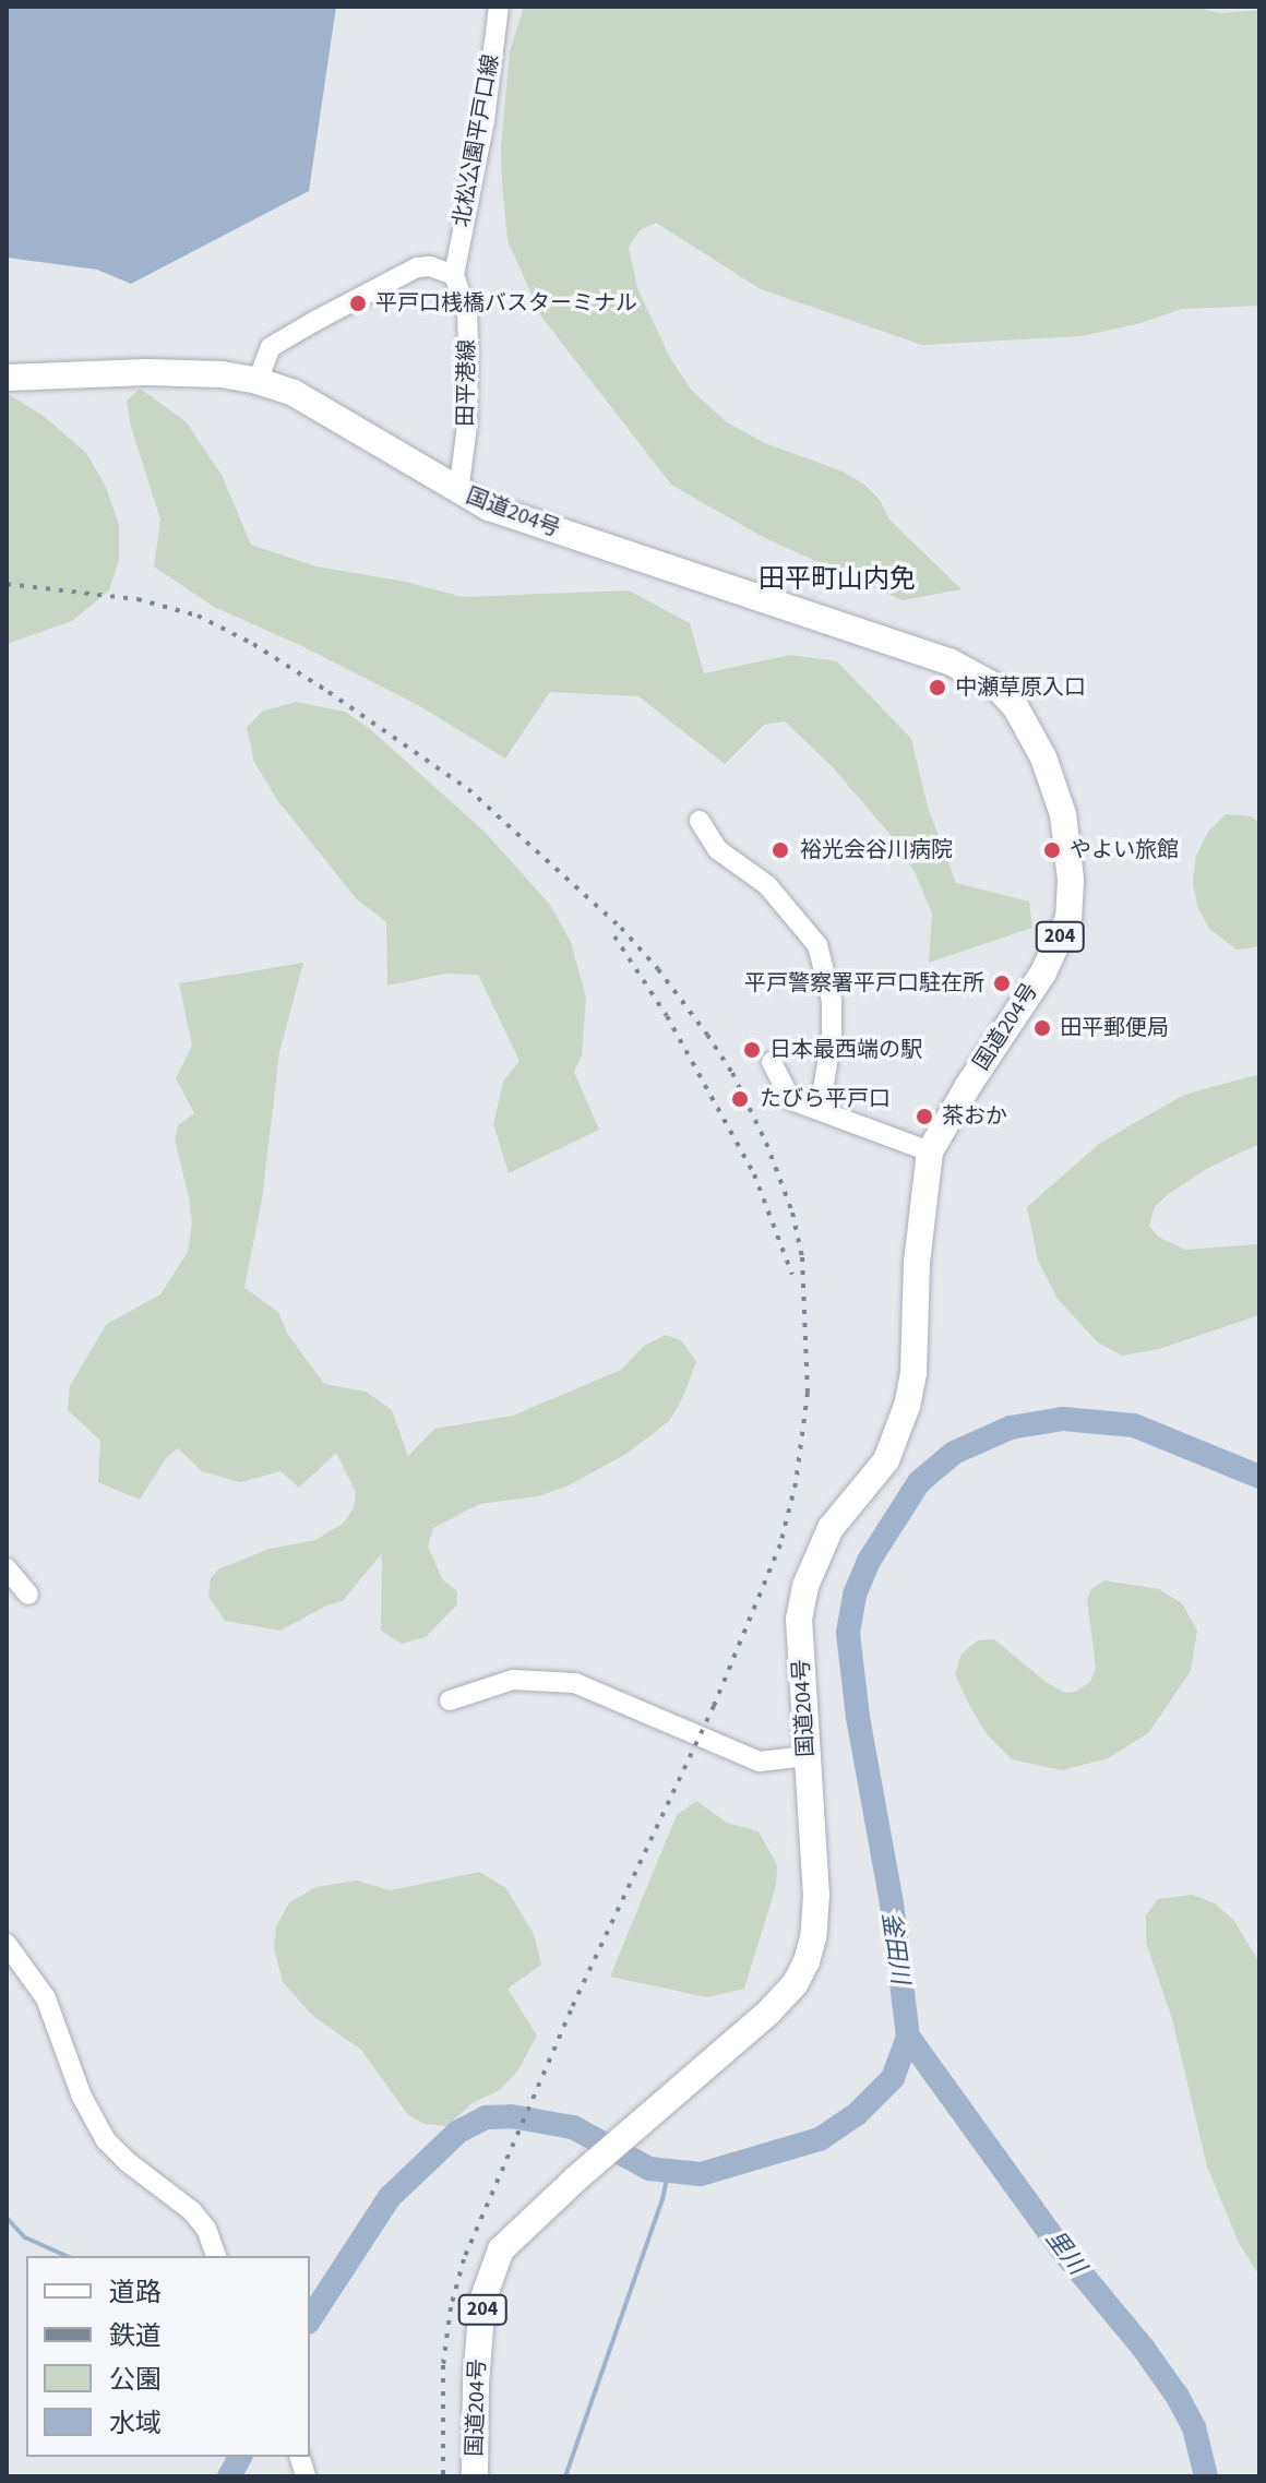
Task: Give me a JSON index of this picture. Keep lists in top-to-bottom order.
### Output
{
  "streets": {
    "highway": ["国道204号", "204"],
    "street": ["北松公園平戸口線", "田平港線"]
  },
  "crossings": [
    ["北松公園平戸口線", "田平港線"],
    ["田平港線", "国道204号"]
  ],
  "districts": ["田平町山内免"],
  "water": ["釜田川", "里川"],
  "places": [
    "平戸口桟橋バスターミナル",
    "中瀬草原入口",
    "裕光会谷川病院",
    "やよい旅館",
    "平戸警察署平戸口駐在所",
    "田平郵便局",
    "日本最西端の駅",
    "たびら平戸口",
    "茶おか"
  ],
  "legend": [
    "道路",
    "鉄道",
    "公園",
    "水域"
  ]
}
